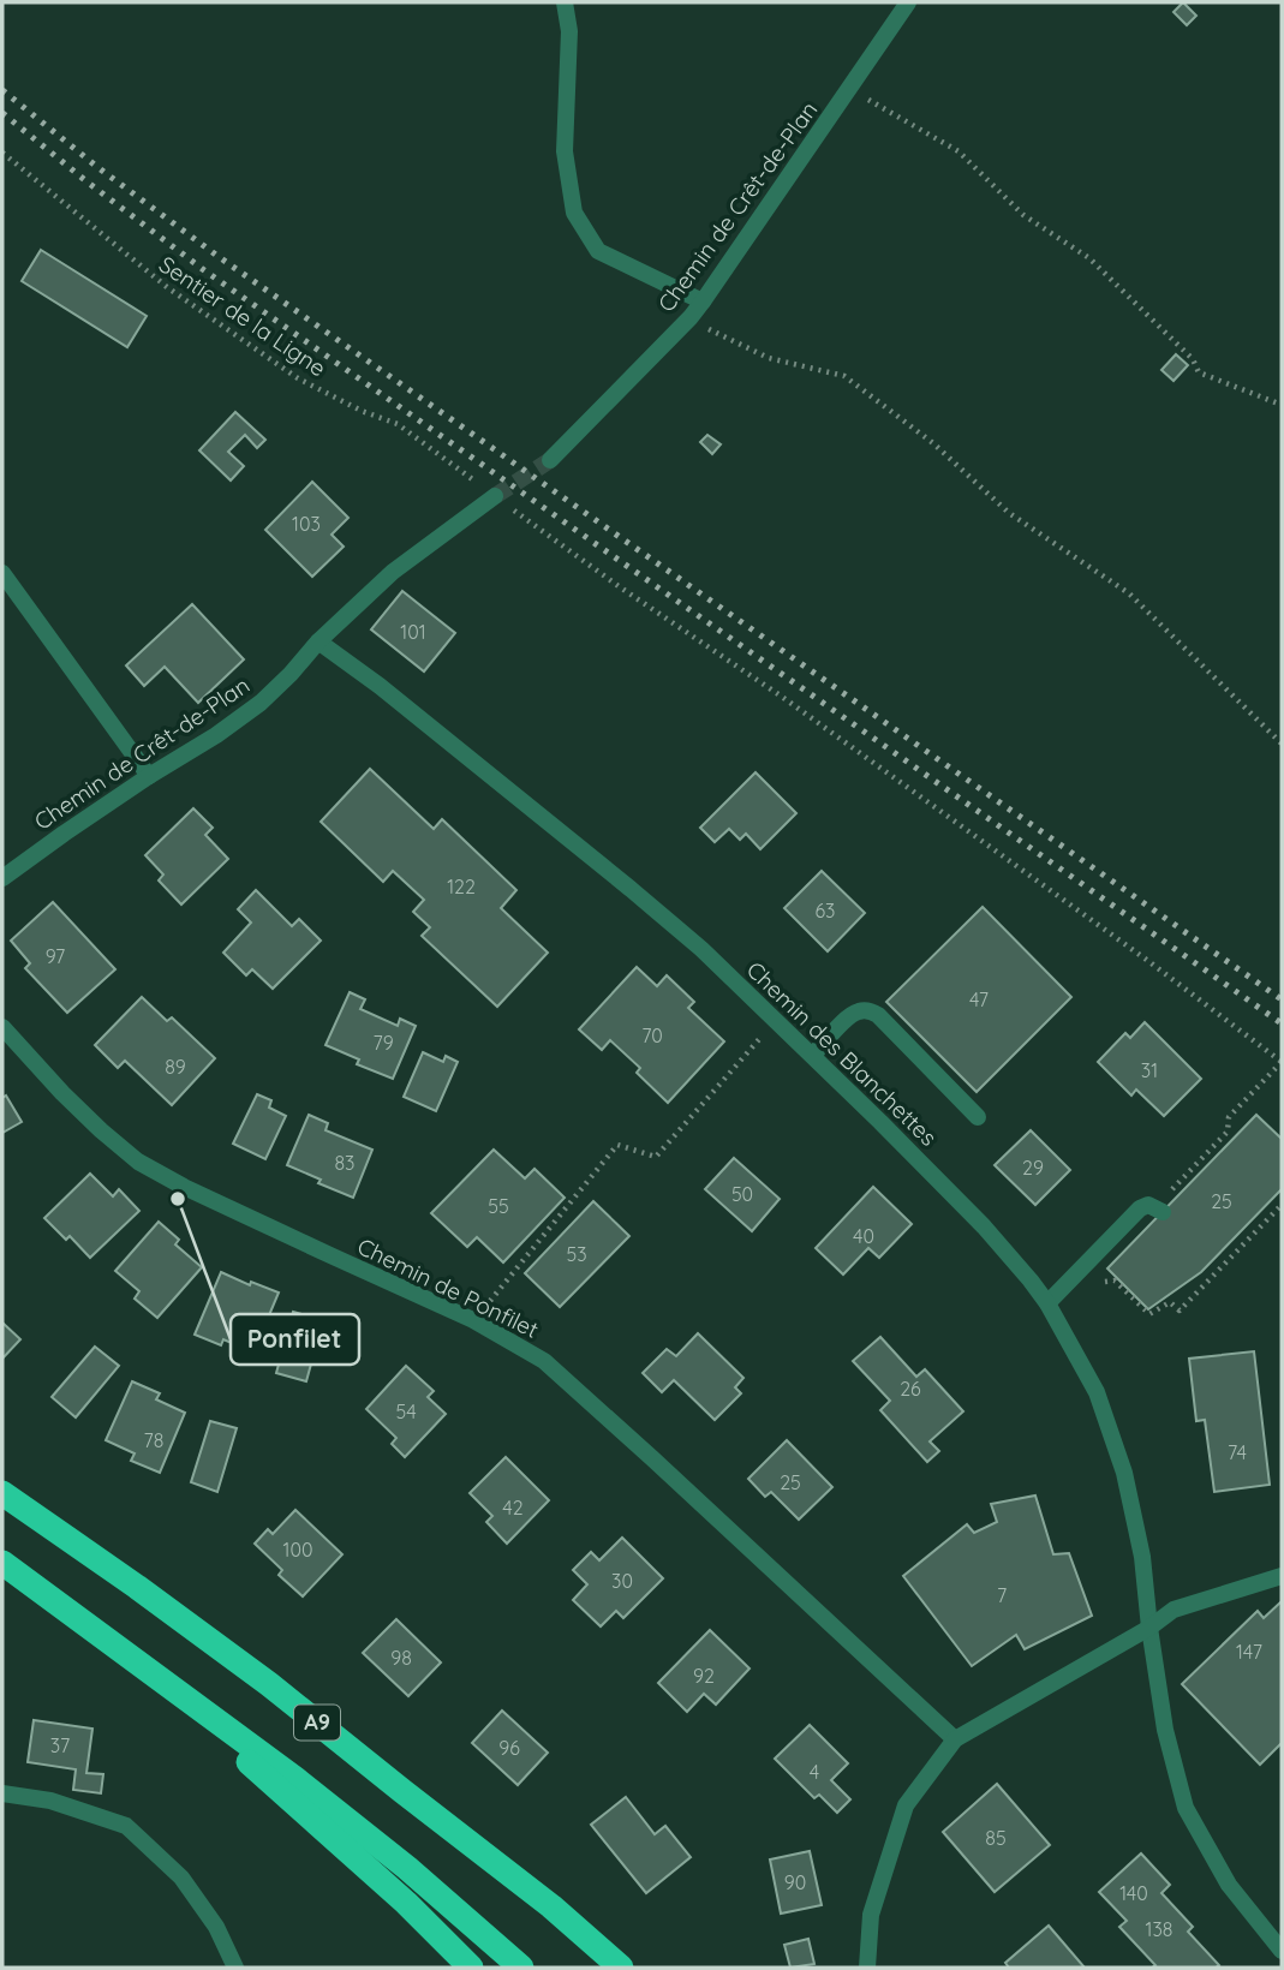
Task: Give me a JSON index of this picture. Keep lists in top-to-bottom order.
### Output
{
  "streets": {
    "highway": ["A9"],
    "street": ["Chemin de Crêt-de-Plan", "Chemin des Blanchettes", "Chemin de Ponfilet"],
    "path": ["Sentier de la Ligne"]
  },
  "crossings": [
    ["Chemin de Crêt-de-Plan", "Chemin des Blanchettes"]
  ],
  "places": ["Ponfilet"],
  "house_numbers": [
    "103",
    "101",
    "122",
    "63",
    "97",
    "47",
    "70",
    "79",
    "89",
    "31",
    "83",
    "29",
    "50",
    "25",
    "55",
    "40",
    "53",
    "26",
    "54",
    "78",
    "74",
    "25",
    "42",
    "100",
    "30",
    "7",
    "147",
    "98",
    "92",
    "37",
    "96",
    "4",
    "85",
    "90",
    "140",
    "138"
  ]
}
